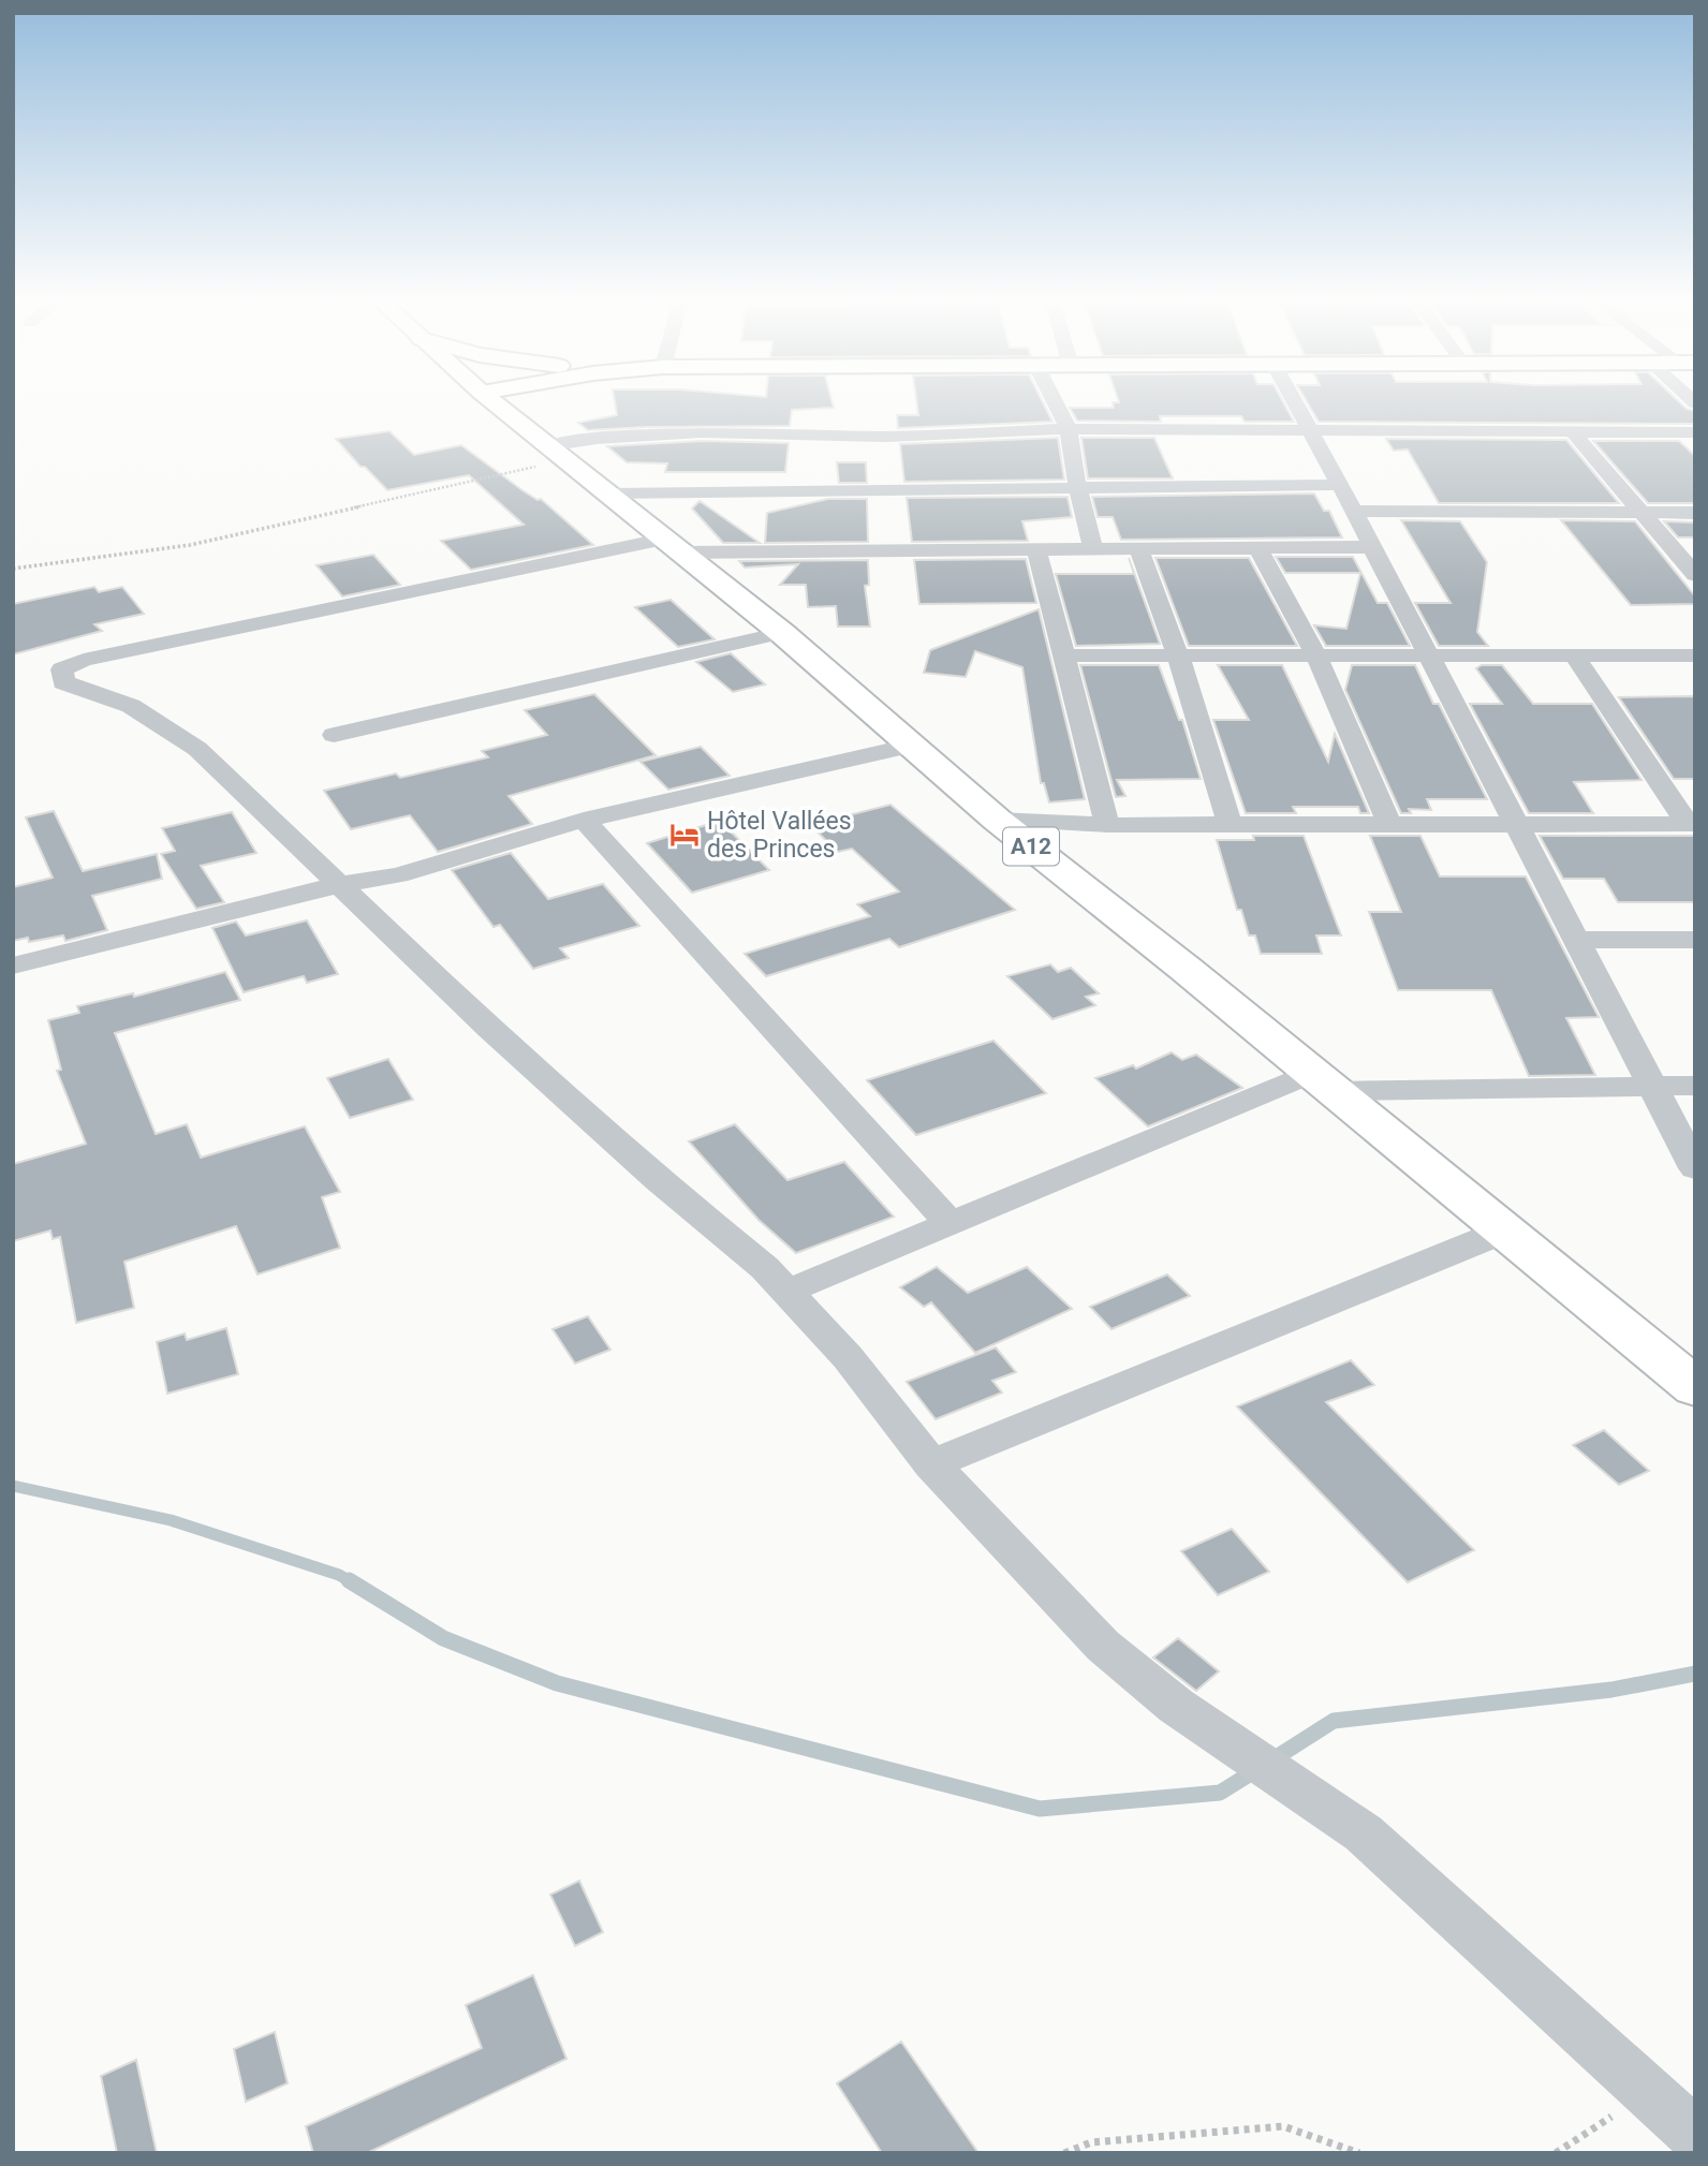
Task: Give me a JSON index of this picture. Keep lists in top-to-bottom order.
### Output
{
  "streets": {
    "main road": ["A12"]
  },
  "places": {
    "hotel": ["Hôtel Vallées des Princes"]
  }
}
